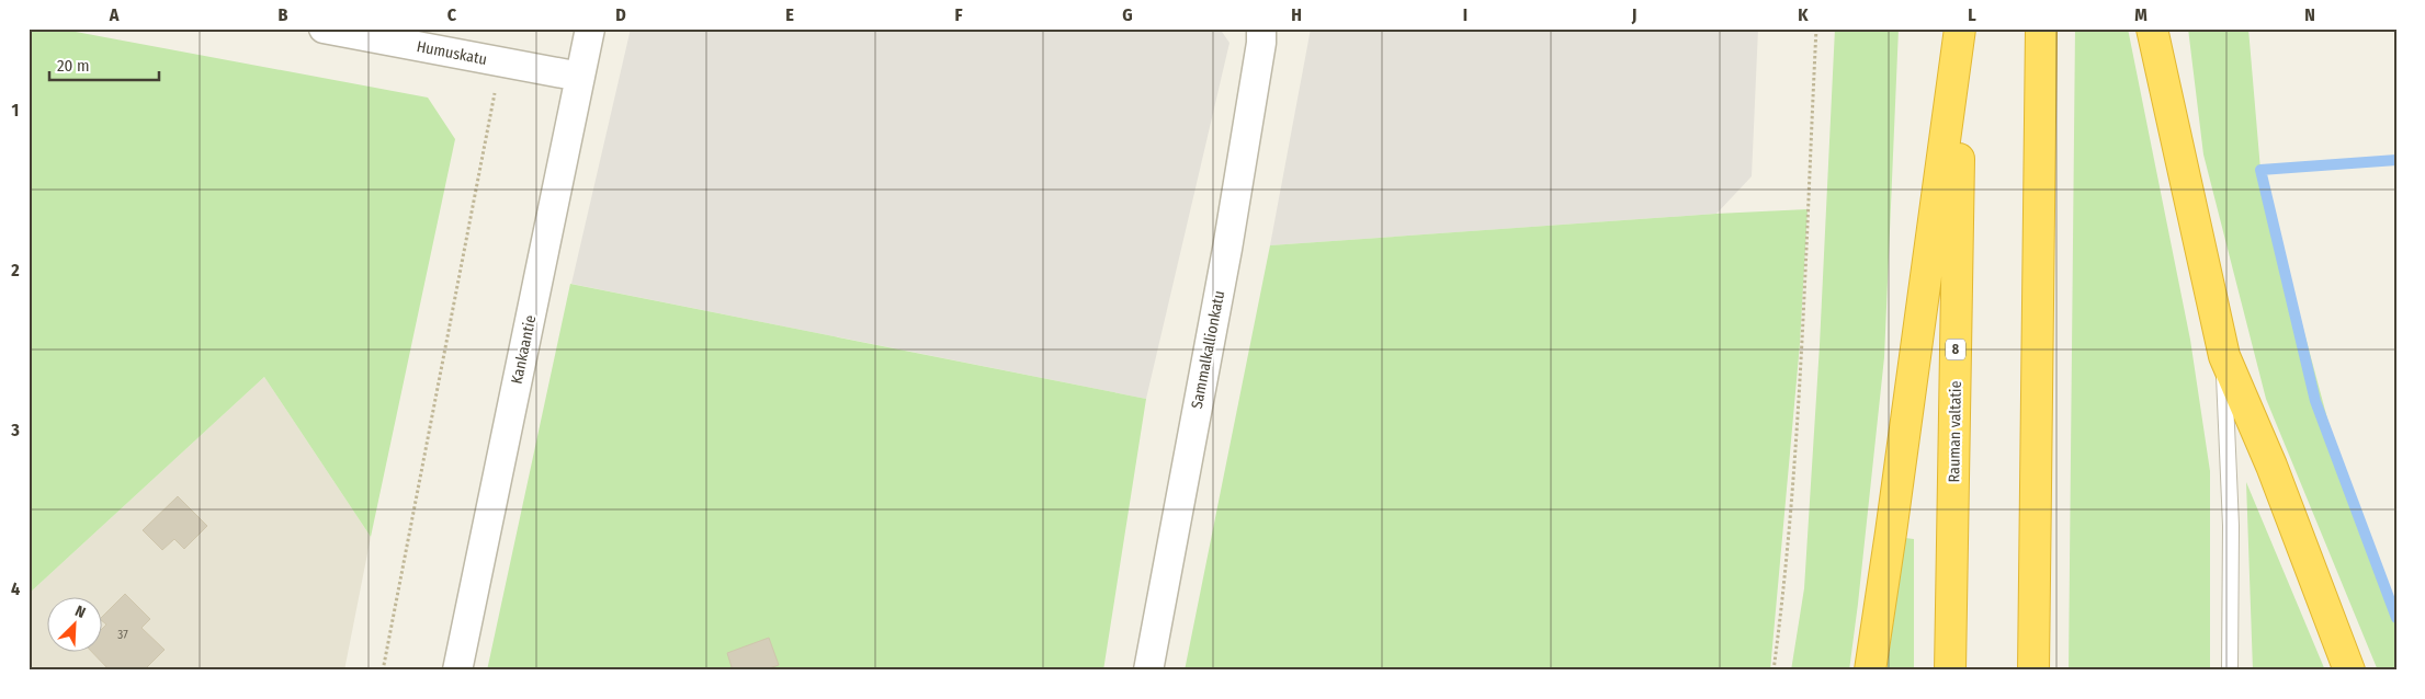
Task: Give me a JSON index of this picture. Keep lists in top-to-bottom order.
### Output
{
  "streets": {
    "highway": ["8", "Rauman valtatie"],
    "street": ["Humuskatu", "Kankaantie", "Sammalkallionkatu"]
  },
  "crossings": [
    ["Humuskatu", "Kankaantie"]
  ],
  "house_numbers": ["37"],
  "scale_bar": "20 m",
  "north": "top right",
  "grid": {
    "columns": [
      "A",
      "B",
      "C",
      "D",
      "E",
      "F",
      "G",
      "H",
      "I",
      "J",
      "K",
      "L",
      "M",
      "N"
    ],
    "rows": [
      "1",
      "2",
      "3",
      "4"
    ]
  }
}
